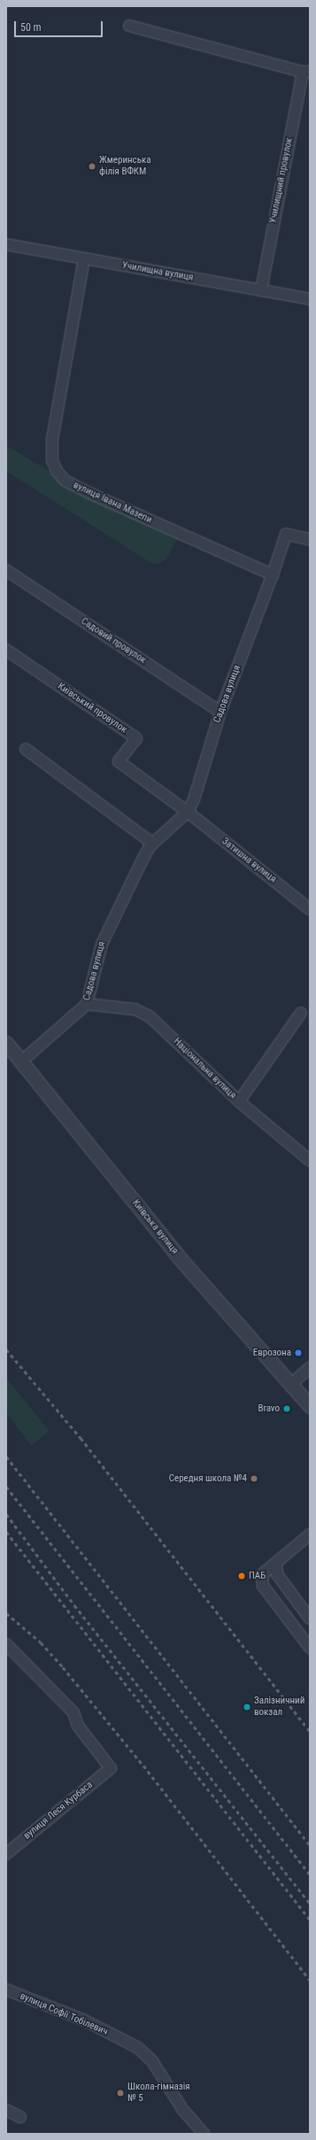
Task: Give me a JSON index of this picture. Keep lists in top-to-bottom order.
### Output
{
  "streets": {
    "street": [
      "Училищний провулок",
      "Училищна вулиця",
      "вулиця Івана Мазепи",
      "Садовий провулок",
      "Садова вулиця",
      "Київський провулок",
      "Затишна вулиця",
      "Національна вулиця",
      "Київська вулиця",
      "вулиця Леся Курбаса",
      "вулиця Софії Тобілевич"
    ]
  },
  "crossings": [
    ["Училищний провулок", "Училищна вулиця"],
    ["Училищна вулиця", "вулиця Івана Мазепи"],
    ["вулиця Івана Мазепи", "Садова вулиця"],
    ["Садовий провулок", "Садова вулиця"],
    ["Садова вулиця", "Київський провулок"],
    ["Садова вулиця", "Затишна вулиця"],
    ["Садова вулиця", "Національна вулиця"],
    ["Садова вулиця", "Київська вулиця"],
    ["Київський провулок", "Затишна вулиця"]
  ],
  "places": [
    "Жмеринська філія ВФКМ",
    "Еврозона",
    "Bravo",
    "Середня школа №4",
    "ПАБ",
    "Залізничний вокзал",
    "Школа-гімназія № 5"
  ],
  "scale_bar": "50 m"
}
